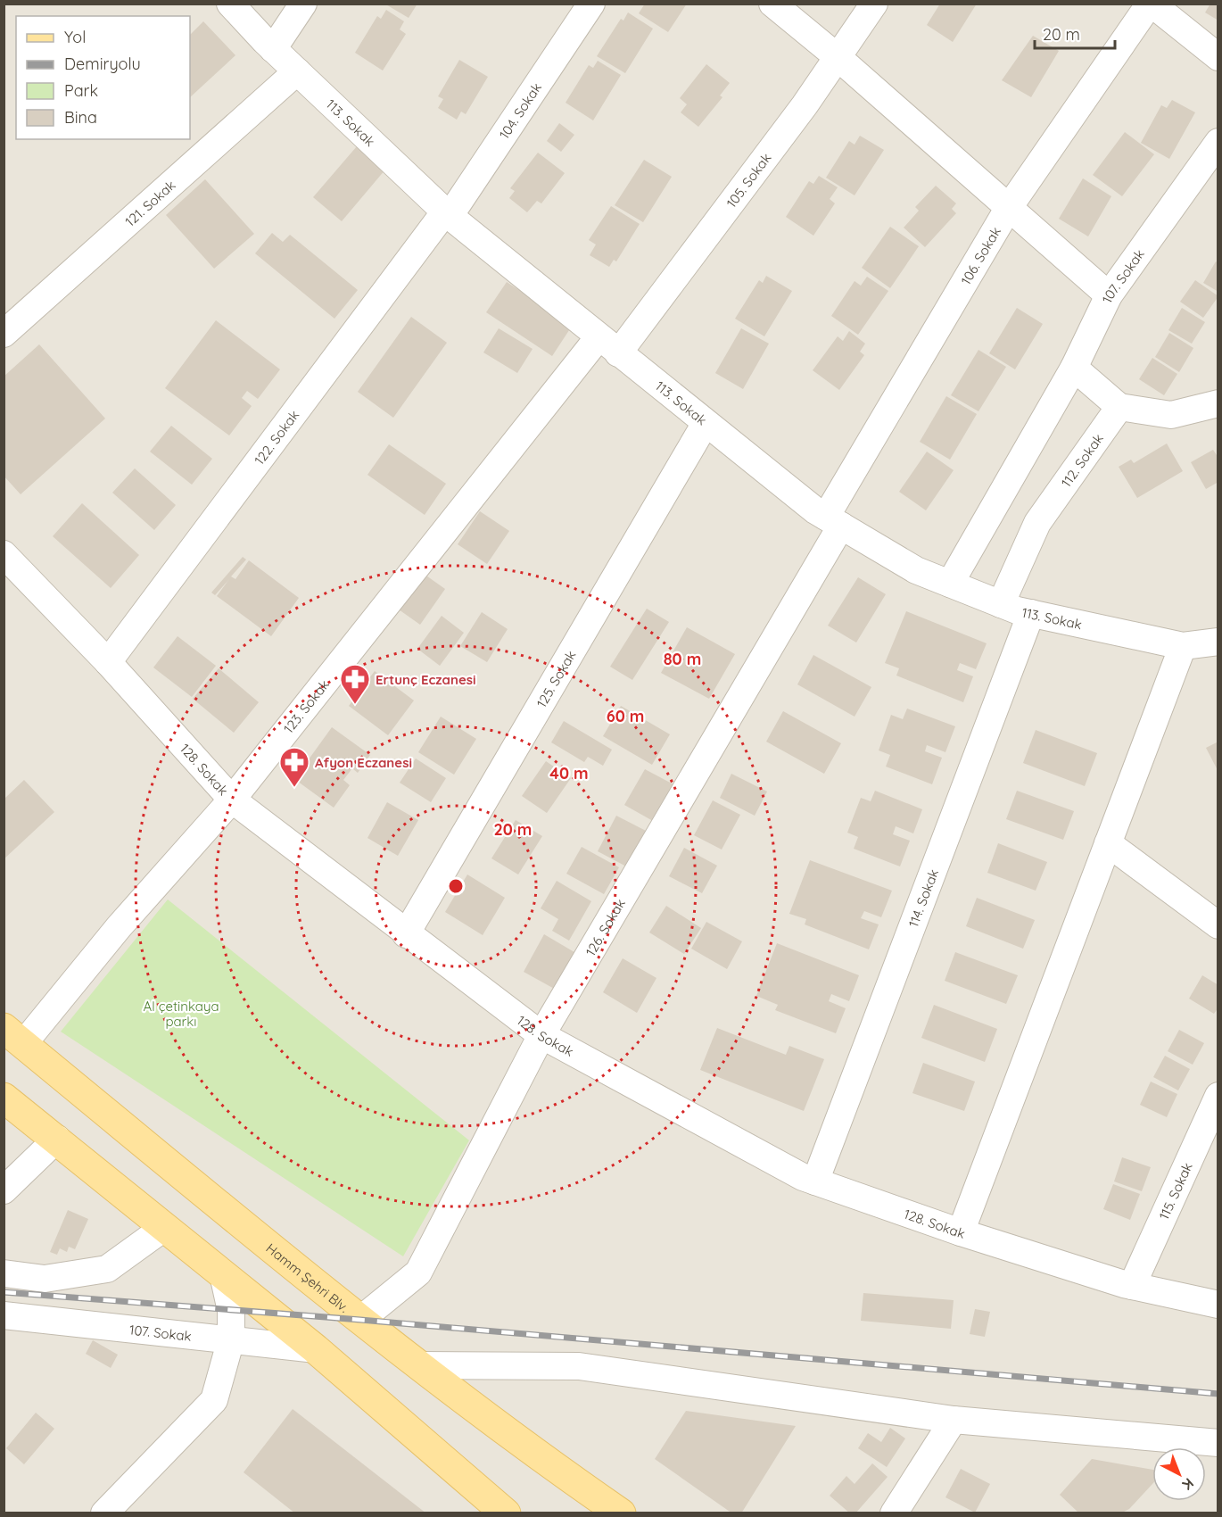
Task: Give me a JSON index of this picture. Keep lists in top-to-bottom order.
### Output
{
  "streets": {
    "main road": ["Hamm Şehri Blv."],
    "street": [
      "104. Sokak",
      "113. Sokak",
      "105. Sokak",
      "121. Sokak",
      "106. Sokak",
      "107. Sokak",
      "122. Sokak",
      "112. Sokak",
      "125. Sokak",
      "123. Sokak",
      "128. Sokak",
      "114. Sokak",
      "126. Sokak",
      "115. Sokak"
    ]
  },
  "crossings": [
    ["104. Sokak", "113. Sokak"],
    ["104. Sokak", "122. Sokak"],
    ["113. Sokak", "105. Sokak"],
    ["113. Sokak", "121. Sokak"],
    ["113. Sokak", "106. Sokak"],
    ["113. Sokak", "107. Sokak"],
    ["113. Sokak", "122. Sokak"],
    ["113. Sokak", "112. Sokak"],
    ["113. Sokak", "125. Sokak"],
    ["113. Sokak", "123. Sokak"],
    ["113. Sokak", "114. Sokak"],
    ["113. Sokak", "126. Sokak"],
    ["105. Sokak", "123. Sokak"],
    ["106. Sokak", "126. Sokak"],
    ["122. Sokak", "128. Sokak"],
    ["125. Sokak", "128. Sokak"],
    ["123. Sokak", "128. Sokak"],
    ["123. Sokak", "Hamm Şehri Blv."],
    ["128. Sokak", "114. Sokak"],
    ["128. Sokak", "126. Sokak"],
    ["128. Sokak", "115. Sokak"],
    ["126. Sokak", "Hamm Şehri Blv."]
  ],
  "parks": ["Al çetinkaya parkı"],
  "places": {
    "pharmacy": ["Ertunç Eczanesi", "Afyon Eczanesi"]
  },
  "legend": [
    "Yol",
    "Demiryolu",
    "Park",
    "Bina"
  ],
  "scale_bar": "20 m",
  "north": "bottom right",
  "rings": [
    "80 m",
    "60 m",
    "40 m",
    "20 m"
  ]
}
